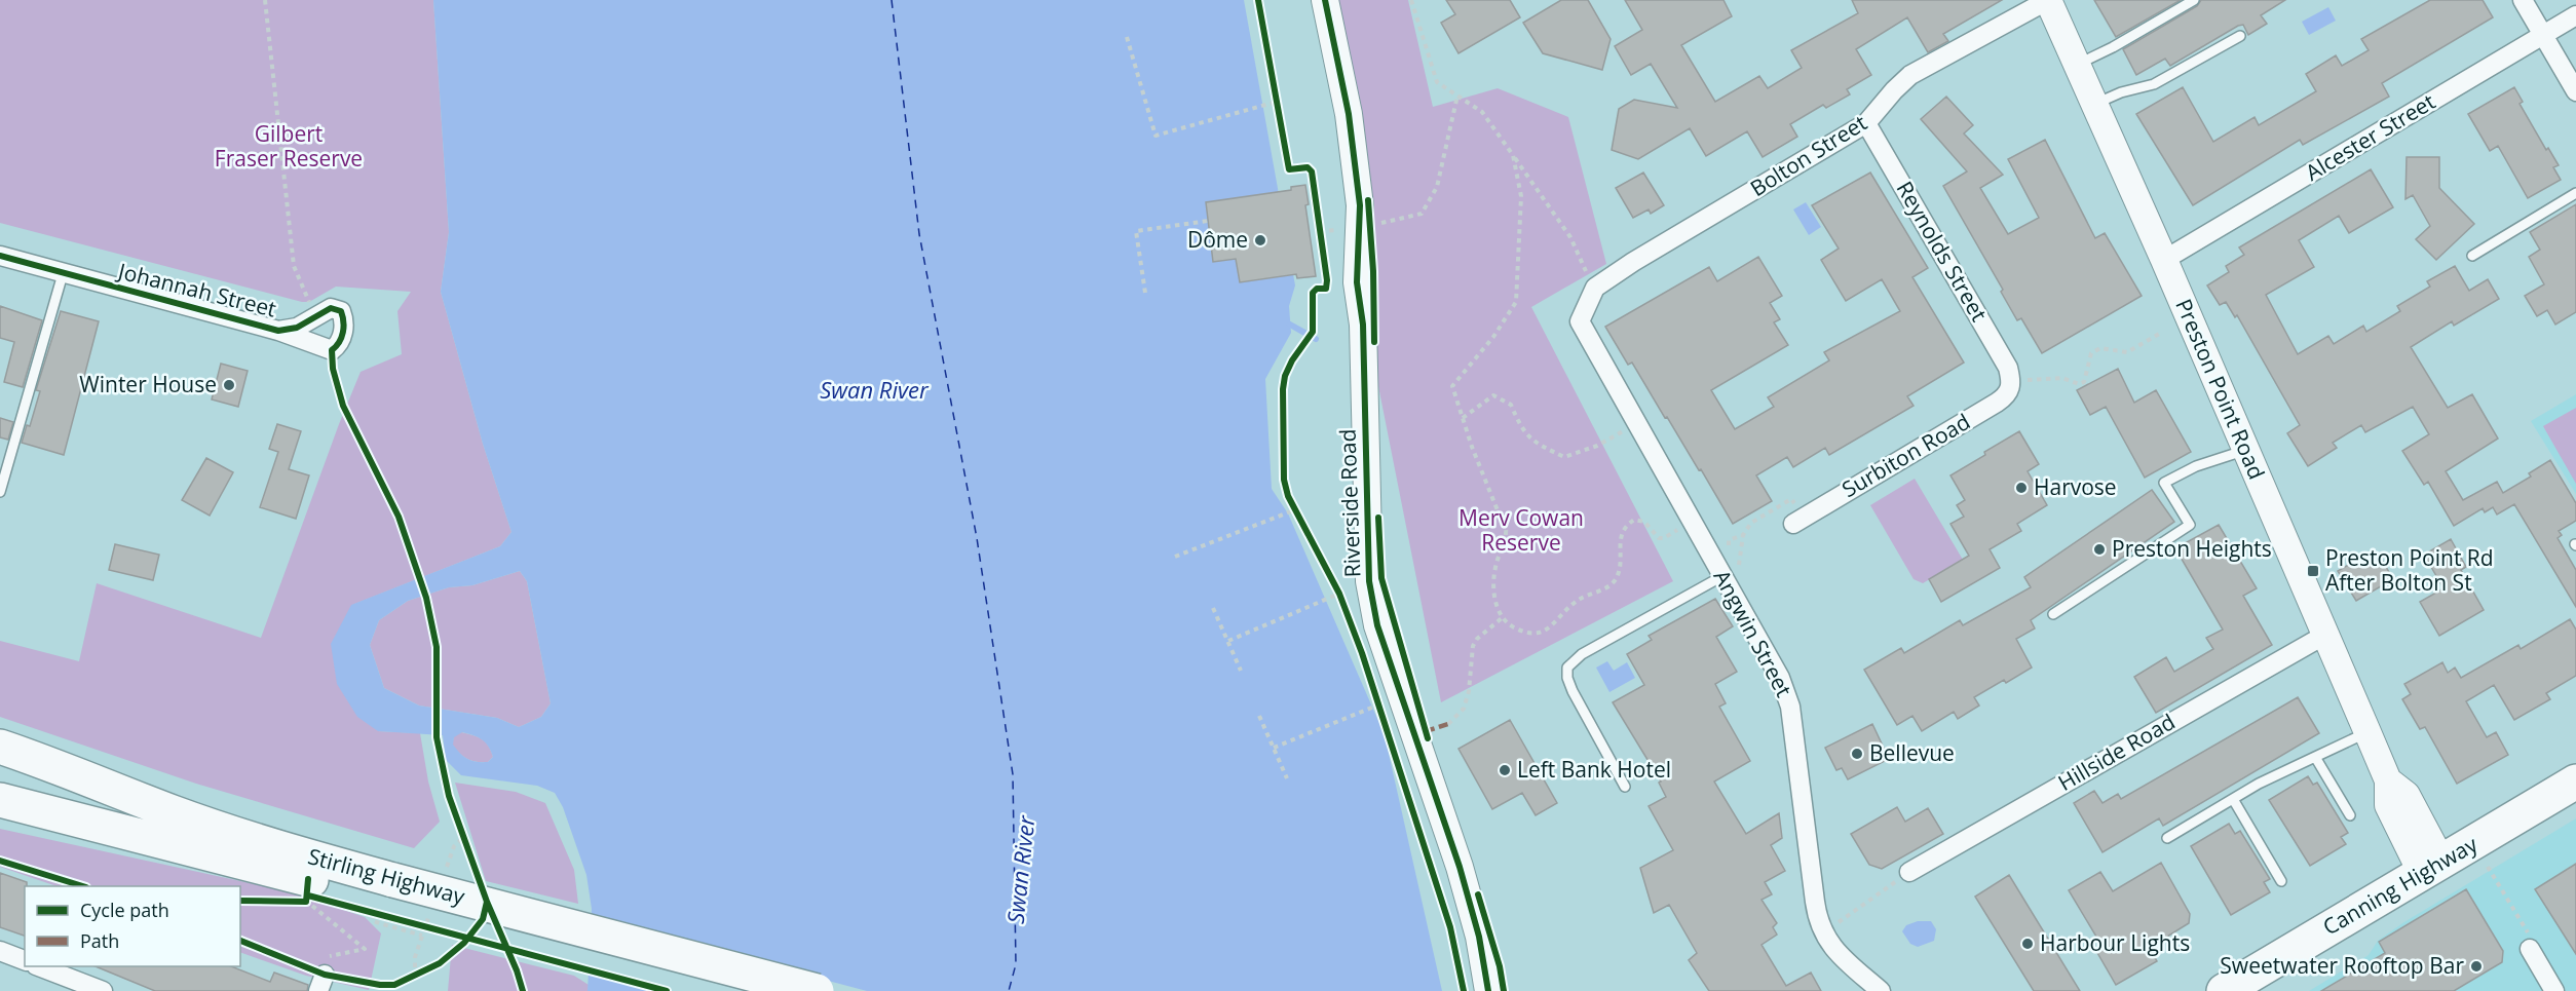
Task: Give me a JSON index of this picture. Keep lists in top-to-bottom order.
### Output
{
  "streets": {
    "highway": ["Stirling Highway", "Canning Highway"],
    "street": [
      "Alcester Street",
      "Bolton Street",
      "Reynolds Street",
      "Johannah Street",
      "Preston Point Road",
      "Surbiton Road",
      "Riverside Road",
      "Angwin Street",
      "Hillside Road"
    ]
  },
  "crossings": [
    ["Alcester Street", "Preston Point Road"],
    ["Bolton Street", "Reynolds Street"],
    ["Bolton Street", "Preston Point Road"],
    ["Bolton Street", "Angwin Street"],
    ["Reynolds Street", "Surbiton Road"],
    ["Preston Point Road", "Hillside Road"],
    ["Preston Point Road", "Canning Highway"]
  ],
  "water": ["Swan River"],
  "parks": ["Gilbert Fraser Reserve", "Merv Cowan Reserve"],
  "places": {
    "other": [
      "Dôme",
      "Winter House",
      "Harvose",
      "Preston Heights",
      "Bellevue",
      "Left Bank Hotel",
      "Harbour Lights",
      "Sweetwater Rooftop Bar"
    ],
    "transit": ["Preston Point Rd After Bolton St"]
  },
  "legend": ["Cycle path", "Path"]
}
